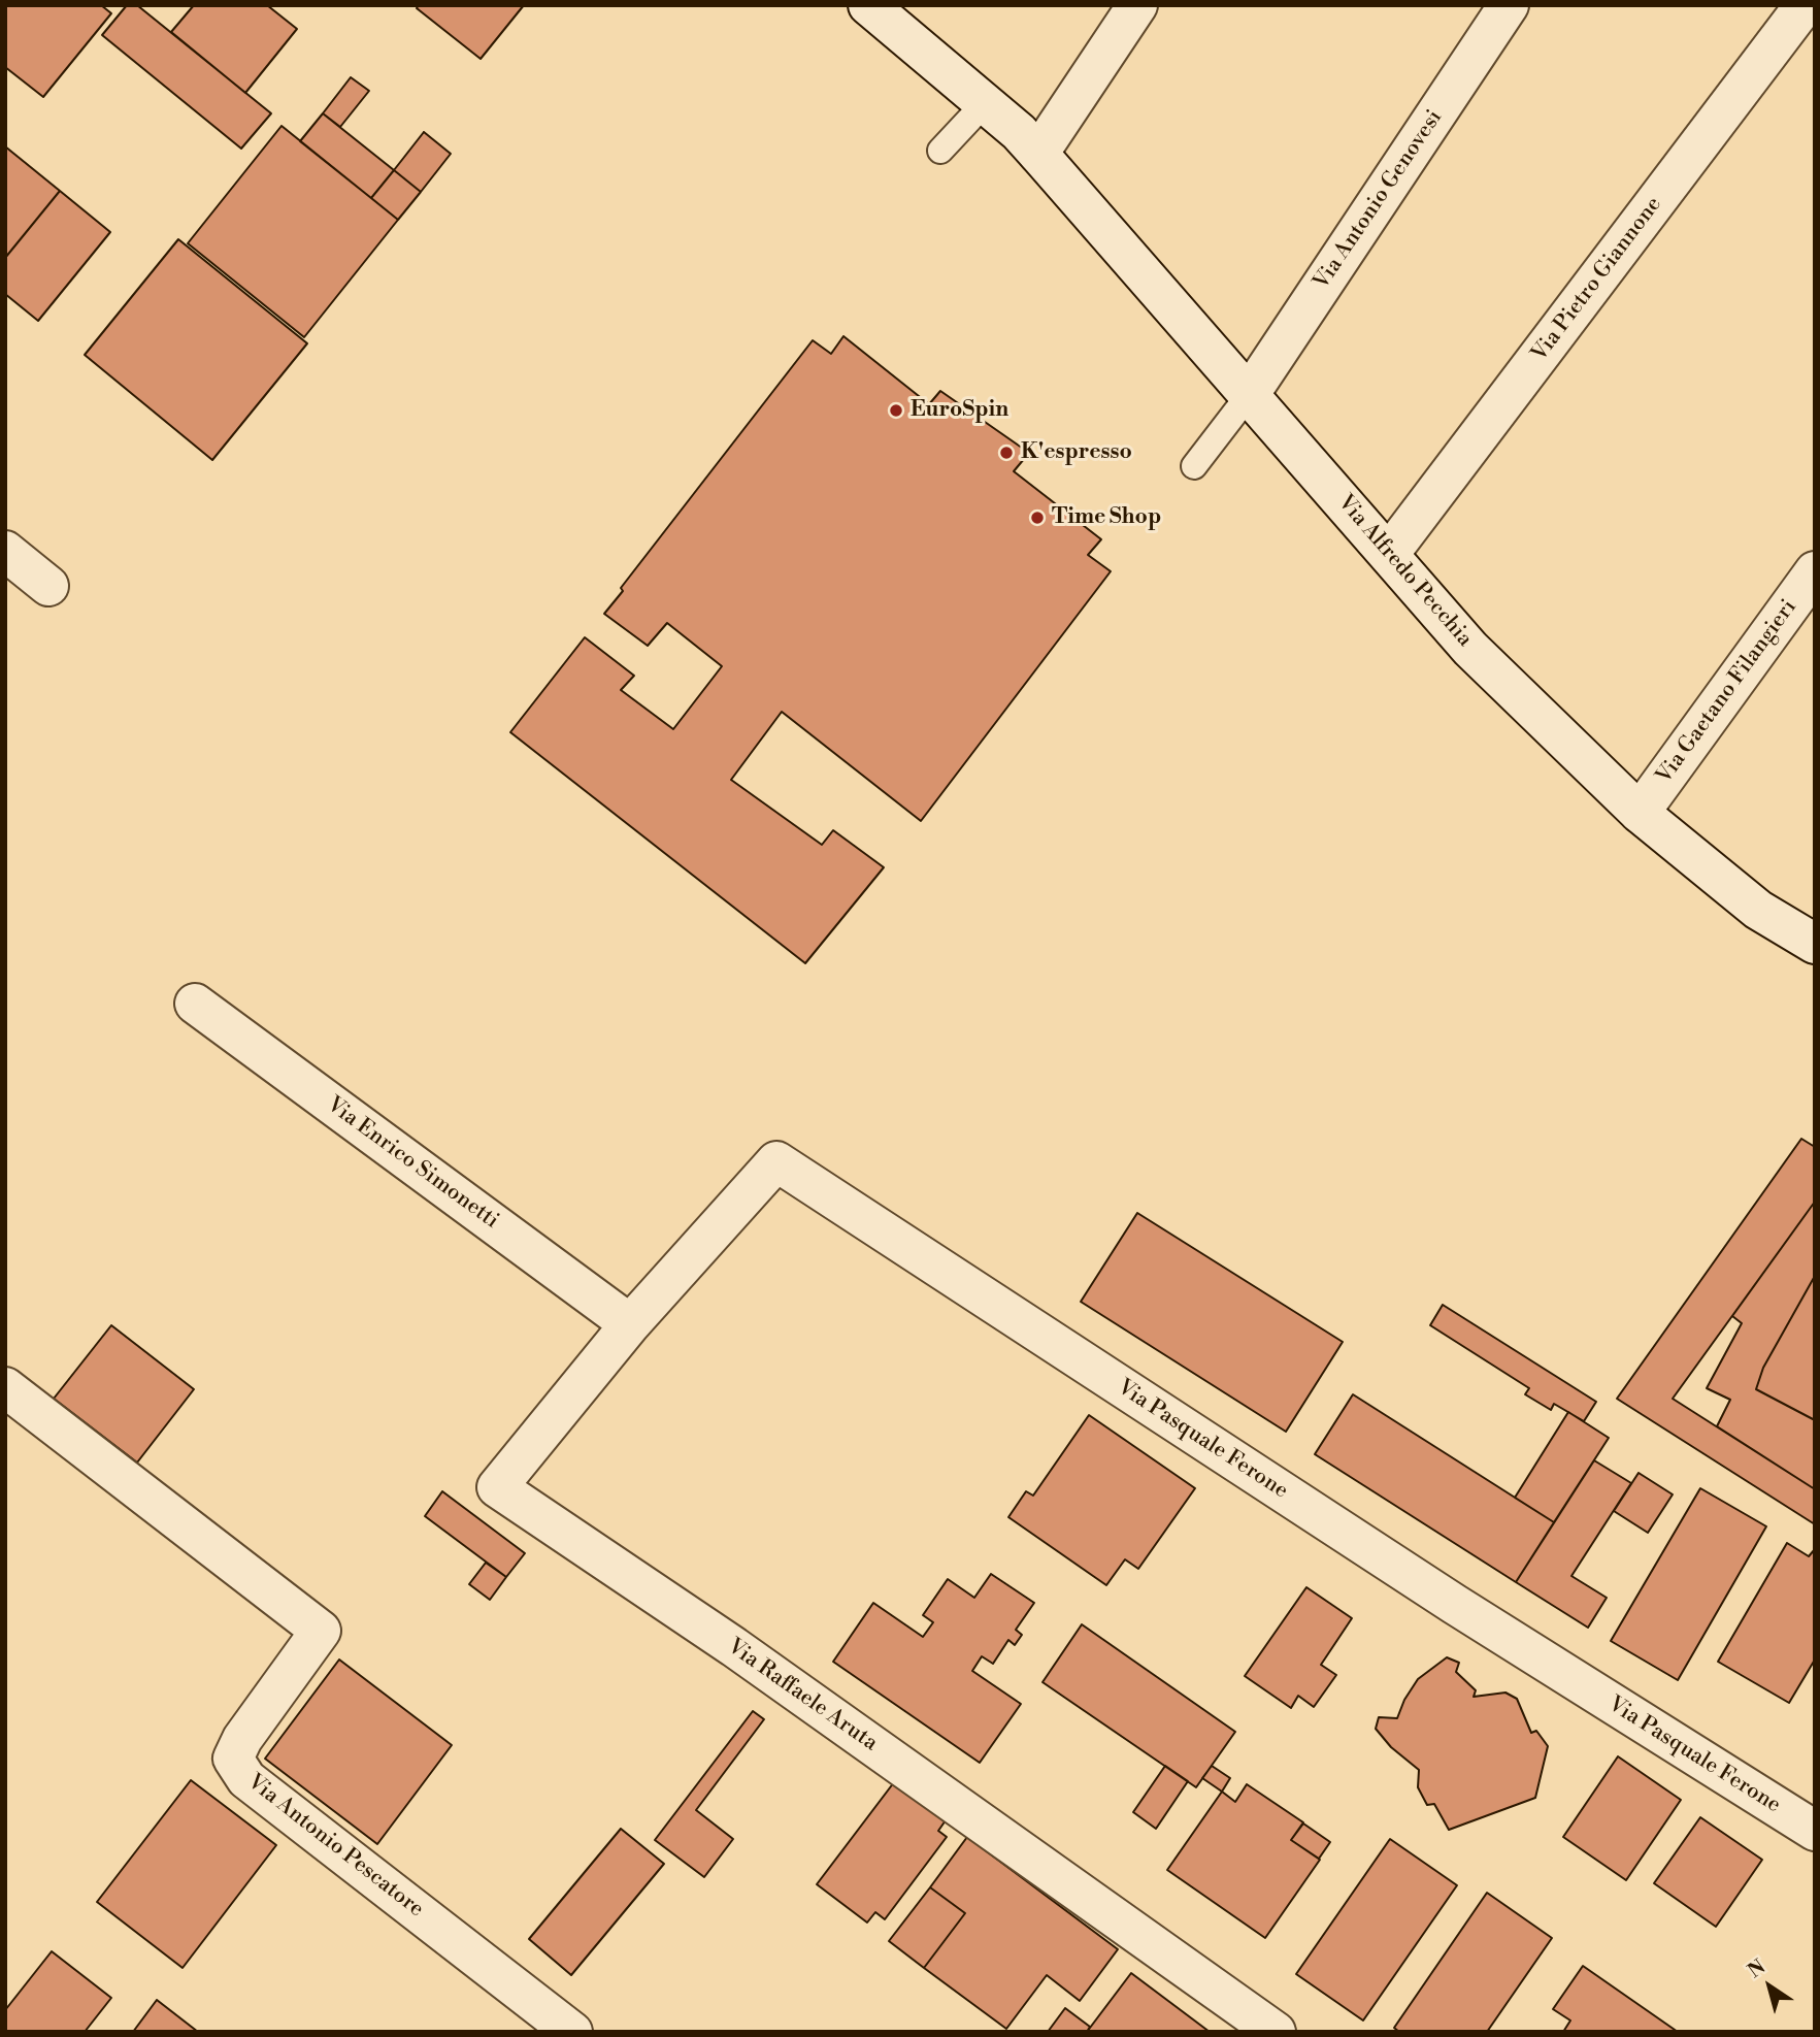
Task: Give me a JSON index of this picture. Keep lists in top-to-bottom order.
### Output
{
  "streets": {
    "street": [
      "Via Antonio Genovesi",
      "Via Pietro Giannone",
      "Via Alfredo Pecchia",
      "Via Gaetano Filangieri",
      "Via Enrico Simonetti",
      "Via Pasquale Ferone",
      "Via Raffaele Aruta",
      "Via Antonio Pescatore"
    ]
  },
  "crossings": [
    ["Via Antonio Genovesi", "Via Alfredo Pecchia"],
    ["Via Pietro Giannone", "Via Alfredo Pecchia"],
    ["Via Alfredo Pecchia", "Via Gaetano Filangieri"],
    ["Via Enrico Simonetti", "Via Pasquale Ferone"],
    ["Via Enrico Simonetti", "Via Raffaele Aruta"],
    ["Via Pasquale Ferone", "Via Raffaele Aruta"]
  ],
  "places": ["EuroSpin", "K'espresso", "Time Shop"],
  "north": "top left"
}
